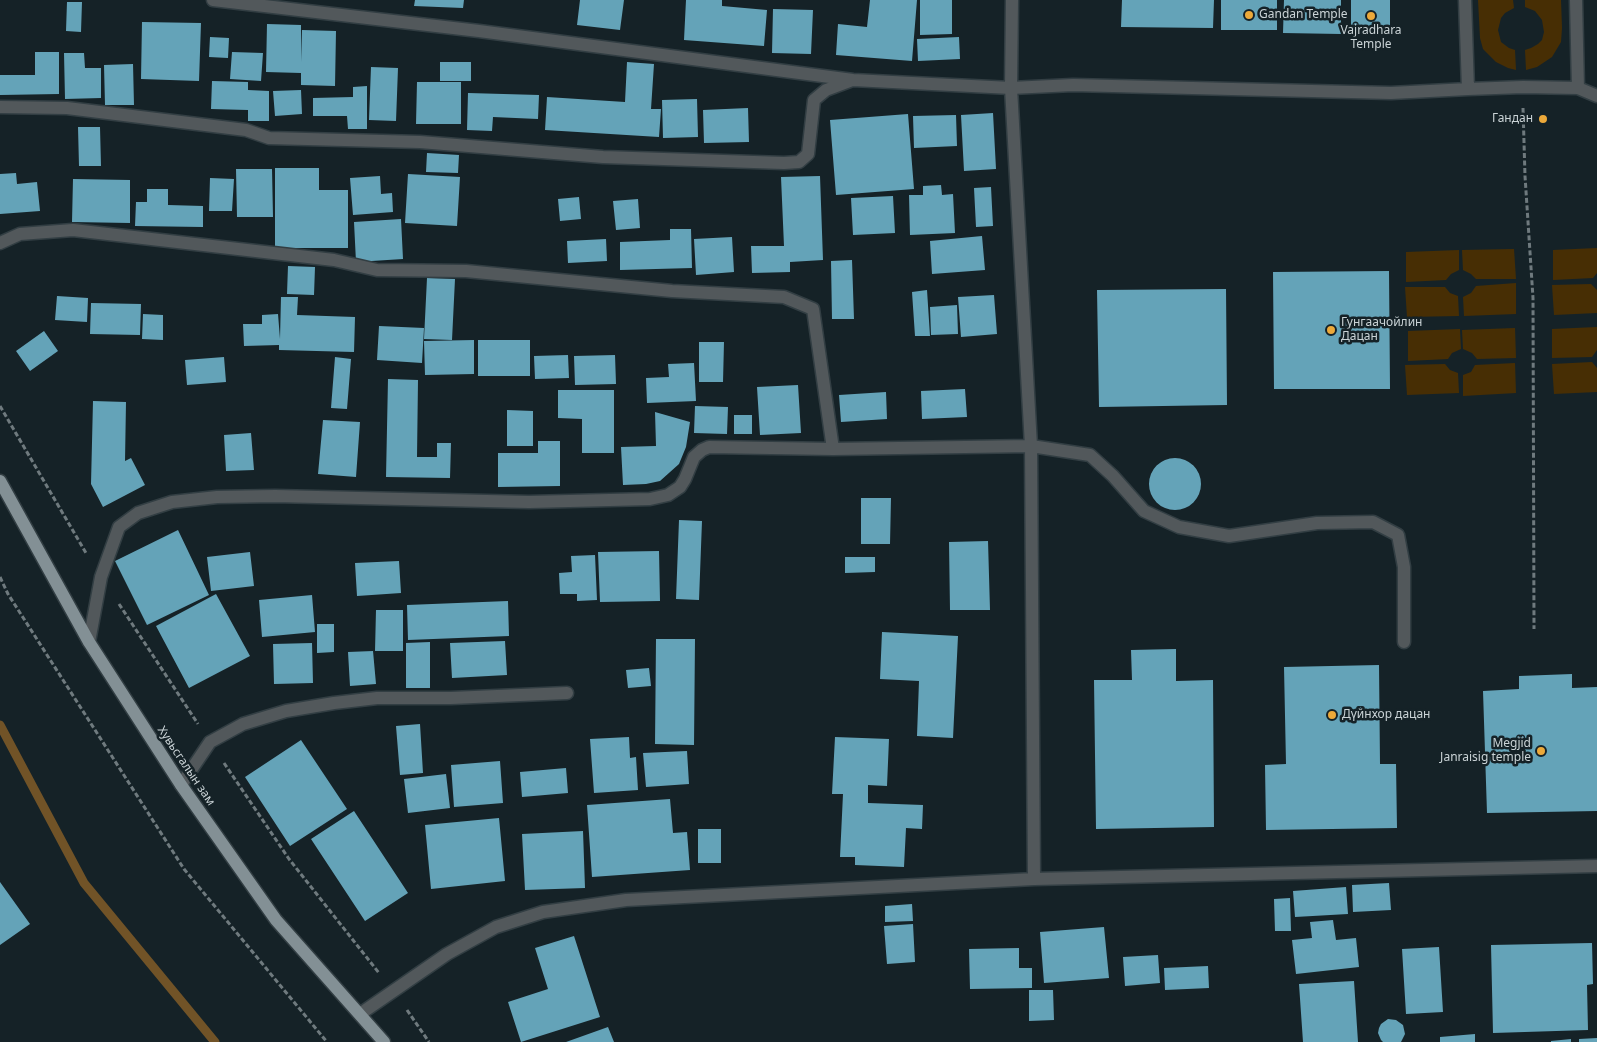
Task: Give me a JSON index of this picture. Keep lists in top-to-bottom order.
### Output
{
  "streets": {
    "main road": ["Хувьсгалын зам"]
  },
  "places": [
    "Gandan Temple",
    "Vajradhara Temple",
    "Гандан",
    "Гунгаачойлин Дацан",
    "Дүйнхор дацан",
    "Megjid Janraisig temple"
  ]
}
